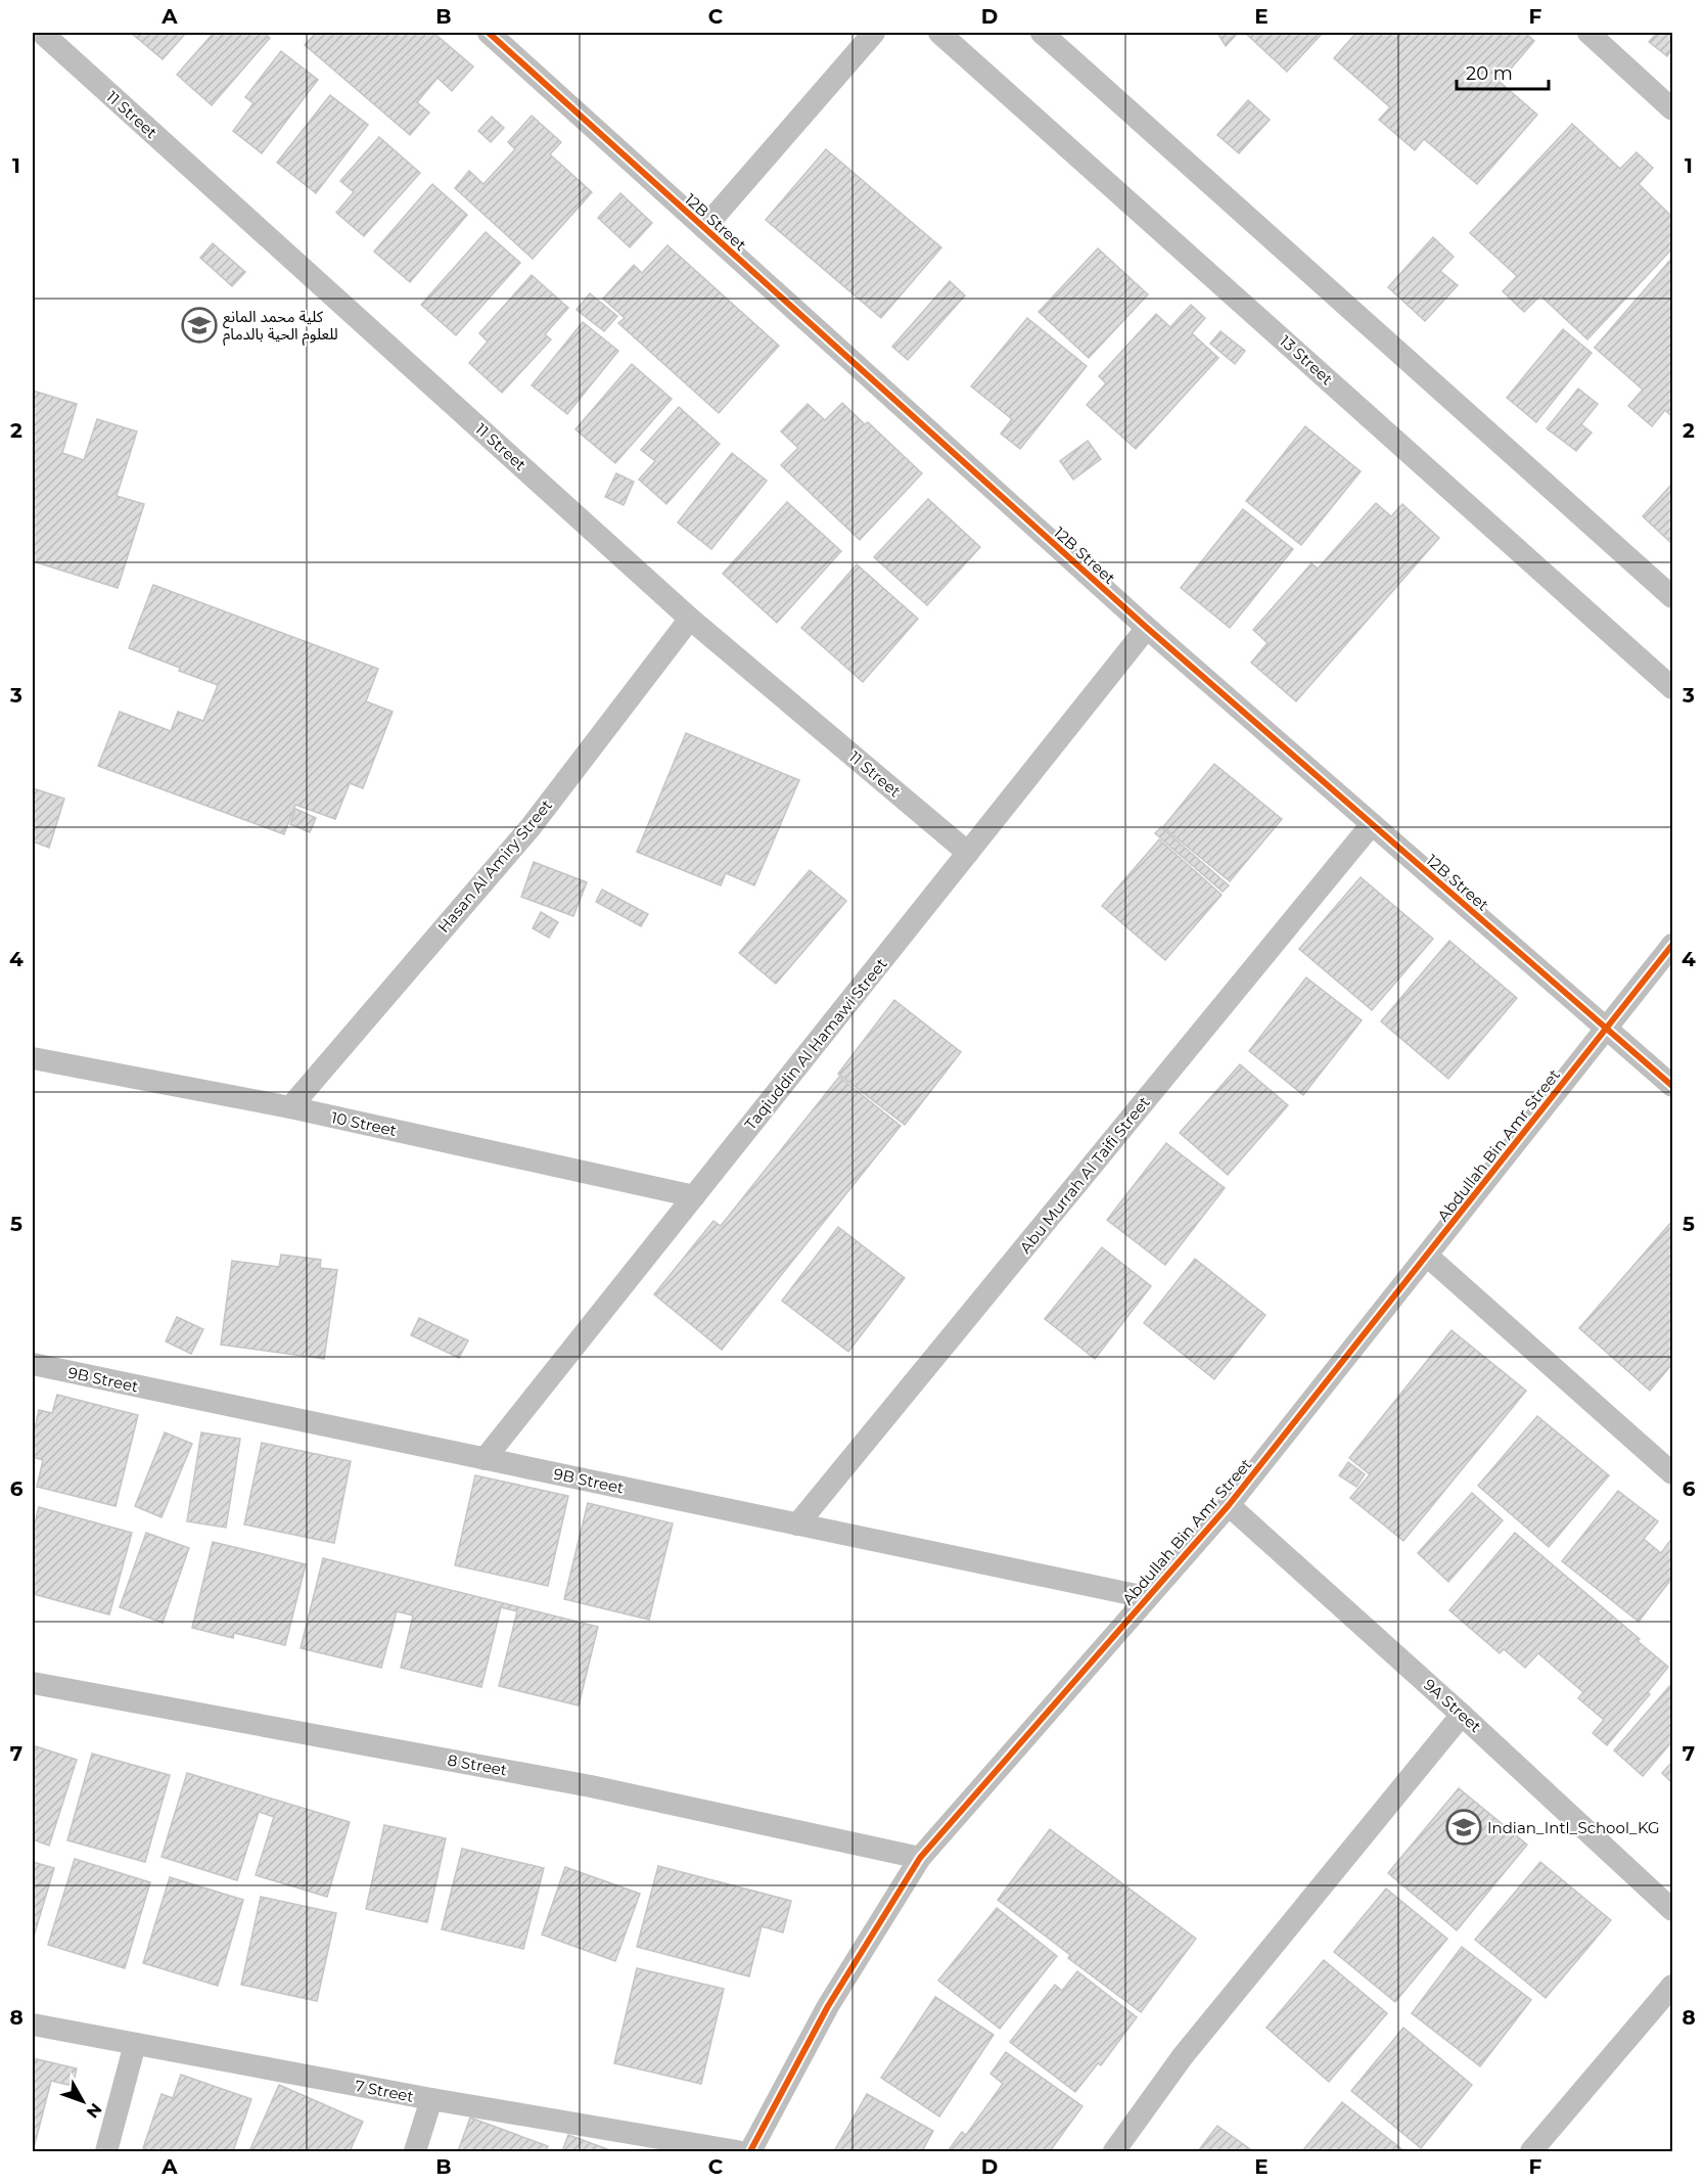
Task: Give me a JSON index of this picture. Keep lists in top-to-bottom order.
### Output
{
  "streets": {
    "street": [
      "11 Street",
      "12B Street",
      "13 Street",
      "Hasan Al Amiry Street",
      "Taqiuddin Al Hamawi Street",
      "10 Street",
      "Abdullah Bin Amr Street",
      "Abu Murrah Al Taifi Street",
      "9B Street",
      "9A Street",
      "8 Street",
      "7 Street"
    ]
  },
  "crossings": [
    ["11 Street", "Hasan Al Amiry Street"],
    ["11 Street", "Taqiuddin Al Hamawi Street"],
    ["12B Street", "Taqiuddin Al Hamawi Street"],
    ["12B Street", "Abdullah Bin Amr Street"],
    ["12B Street", "Abu Murrah Al Taifi Street"],
    ["Hasan Al Amiry Street", "10 Street"],
    ["Taqiuddin Al Hamawi Street", "10 Street"],
    ["Taqiuddin Al Hamawi Street", "9B Street"],
    ["Abdullah Bin Amr Street", "9B Street"],
    ["Abdullah Bin Amr Street", "9A Street"],
    ["Abdullah Bin Amr Street", "8 Street"],
    ["Abu Murrah Al Taifi Street", "9B Street"]
  ],
  "places": {
    "school or university": ["كلية محمد المانع للعلوم الحية بالدمام", "Indian_Intl_School_KG"]
  },
  "scale_bar": "20 m",
  "north": "bottom right",
  "grid": {
    "columns": [
      "A",
      "B",
      "C",
      "D",
      "E",
      "F"
    ],
    "rows": [
      "1",
      "2",
      "3",
      "4",
      "5",
      "6",
      "7",
      "8"
    ]
  }
}
